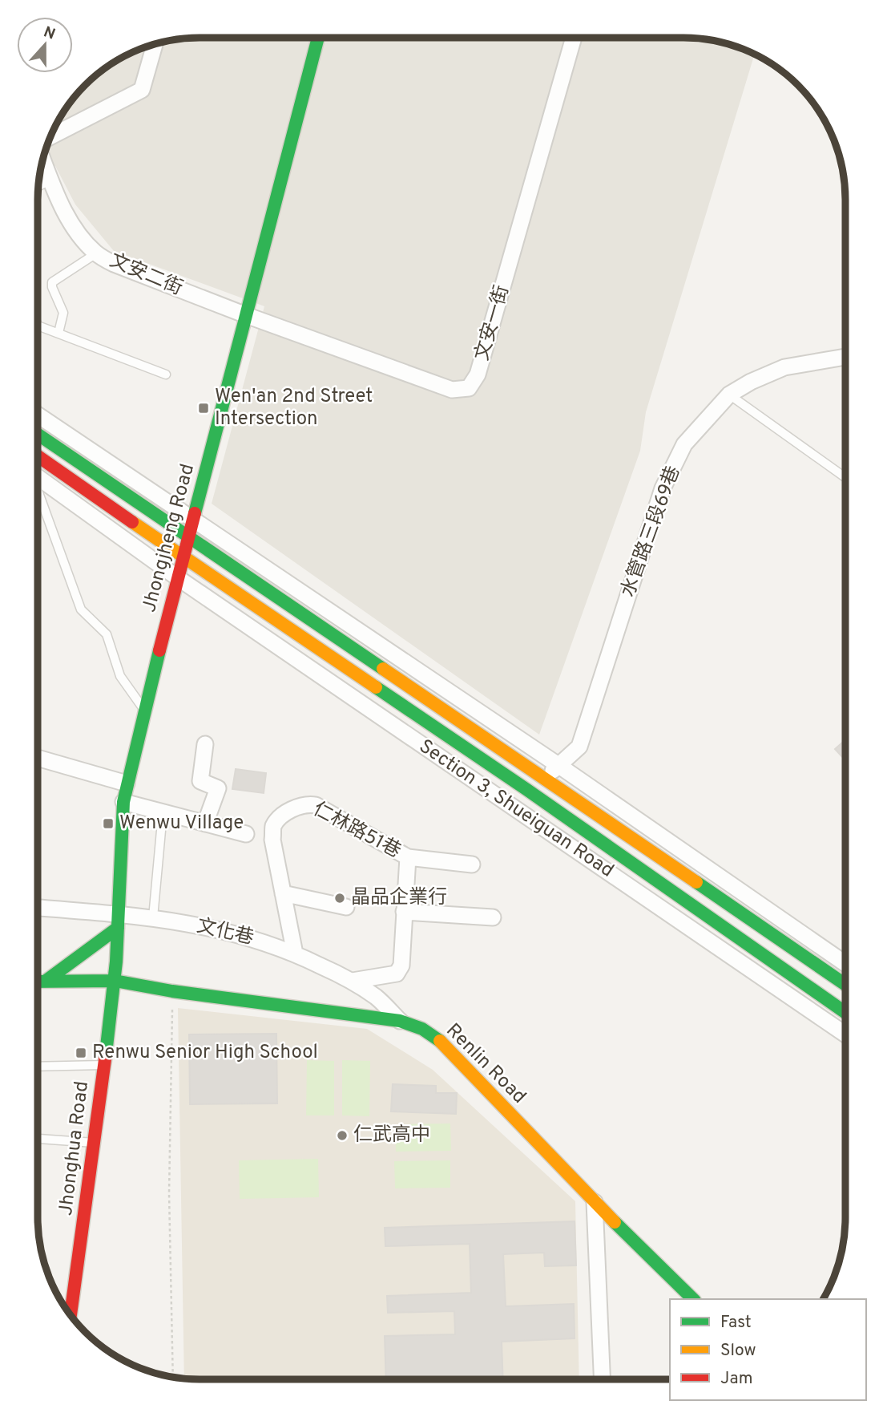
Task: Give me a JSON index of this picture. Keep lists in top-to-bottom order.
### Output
{
  "streets": {
    "street": [
      "文安二街",
      "文安一街",
      "水管路三段69巷",
      "Jhongjheng Road",
      "Section 3, Shueiguan Road",
      "仁林路51巷",
      "文化巷",
      "Renlin Road",
      "Jhonghua Road"
    ]
  },
  "crossings": [
    ["文安二街", "文安一街"],
    ["文安二街", "Jhongjheng Road"],
    ["文安一街", "Jhongjheng Road"],
    ["水管路三段69巷", "Section 3, Shueiguan Road"],
    ["Jhongjheng Road", "Section 3, Shueiguan Road"],
    ["Jhongjheng Road", "文化巷"],
    ["Jhongjheng Road", "Renlin Road"],
    ["Jhongjheng Road", "Jhonghua Road"],
    ["仁林路51巷", "文化巷"],
    ["文化巷", "Renlin Road"],
    ["Renlin Road", "Jhonghua Road"]
  ],
  "places": {
    "transit": ["Wen'an 2nd Street Intersection", "Wenwu Village", "Renwu Senior High School"],
    "other": ["晶品企業行", "仁武高中"]
  },
  "legend": ["Fast", "Slow", "Jam"],
  "north": "top"
}
